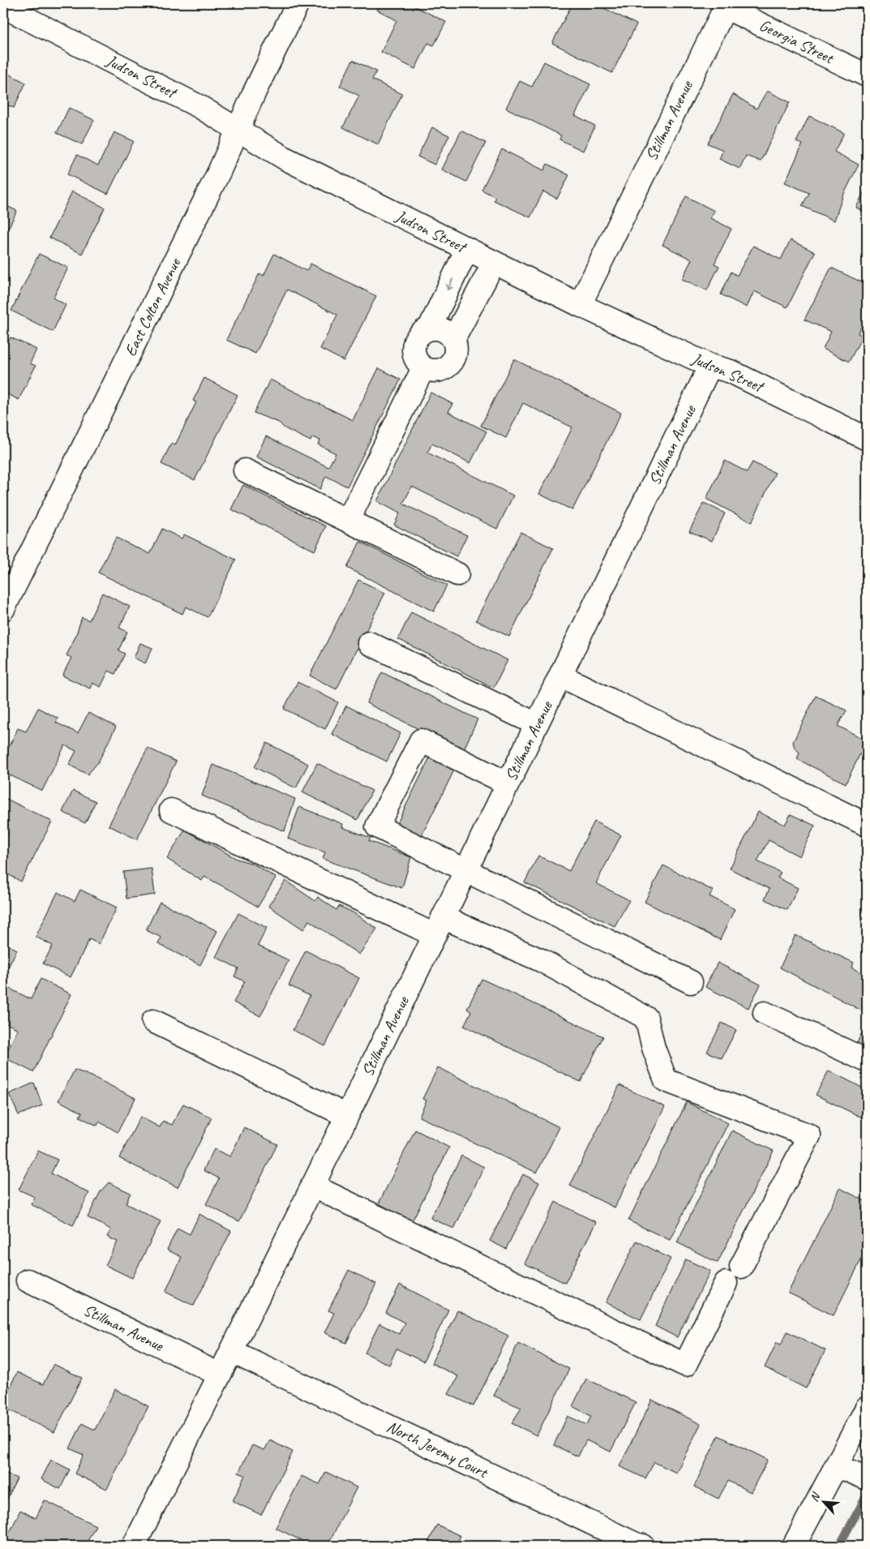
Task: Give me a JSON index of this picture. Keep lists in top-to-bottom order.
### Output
{
  "streets": {
    "street": [
      "Georgia Street",
      "Judson Street",
      "Stillman Avenue",
      "East Colton Avenue",
      "North Jeremy Court"
    ]
  },
  "crossings": [
    ["Georgia Street", "Stillman Avenue"],
    ["Judson Street", "Stillman Avenue"],
    ["Judson Street", "East Colton Avenue"],
    ["Stillman Avenue", "North Jeremy Court"]
  ],
  "north": "top left"
}
